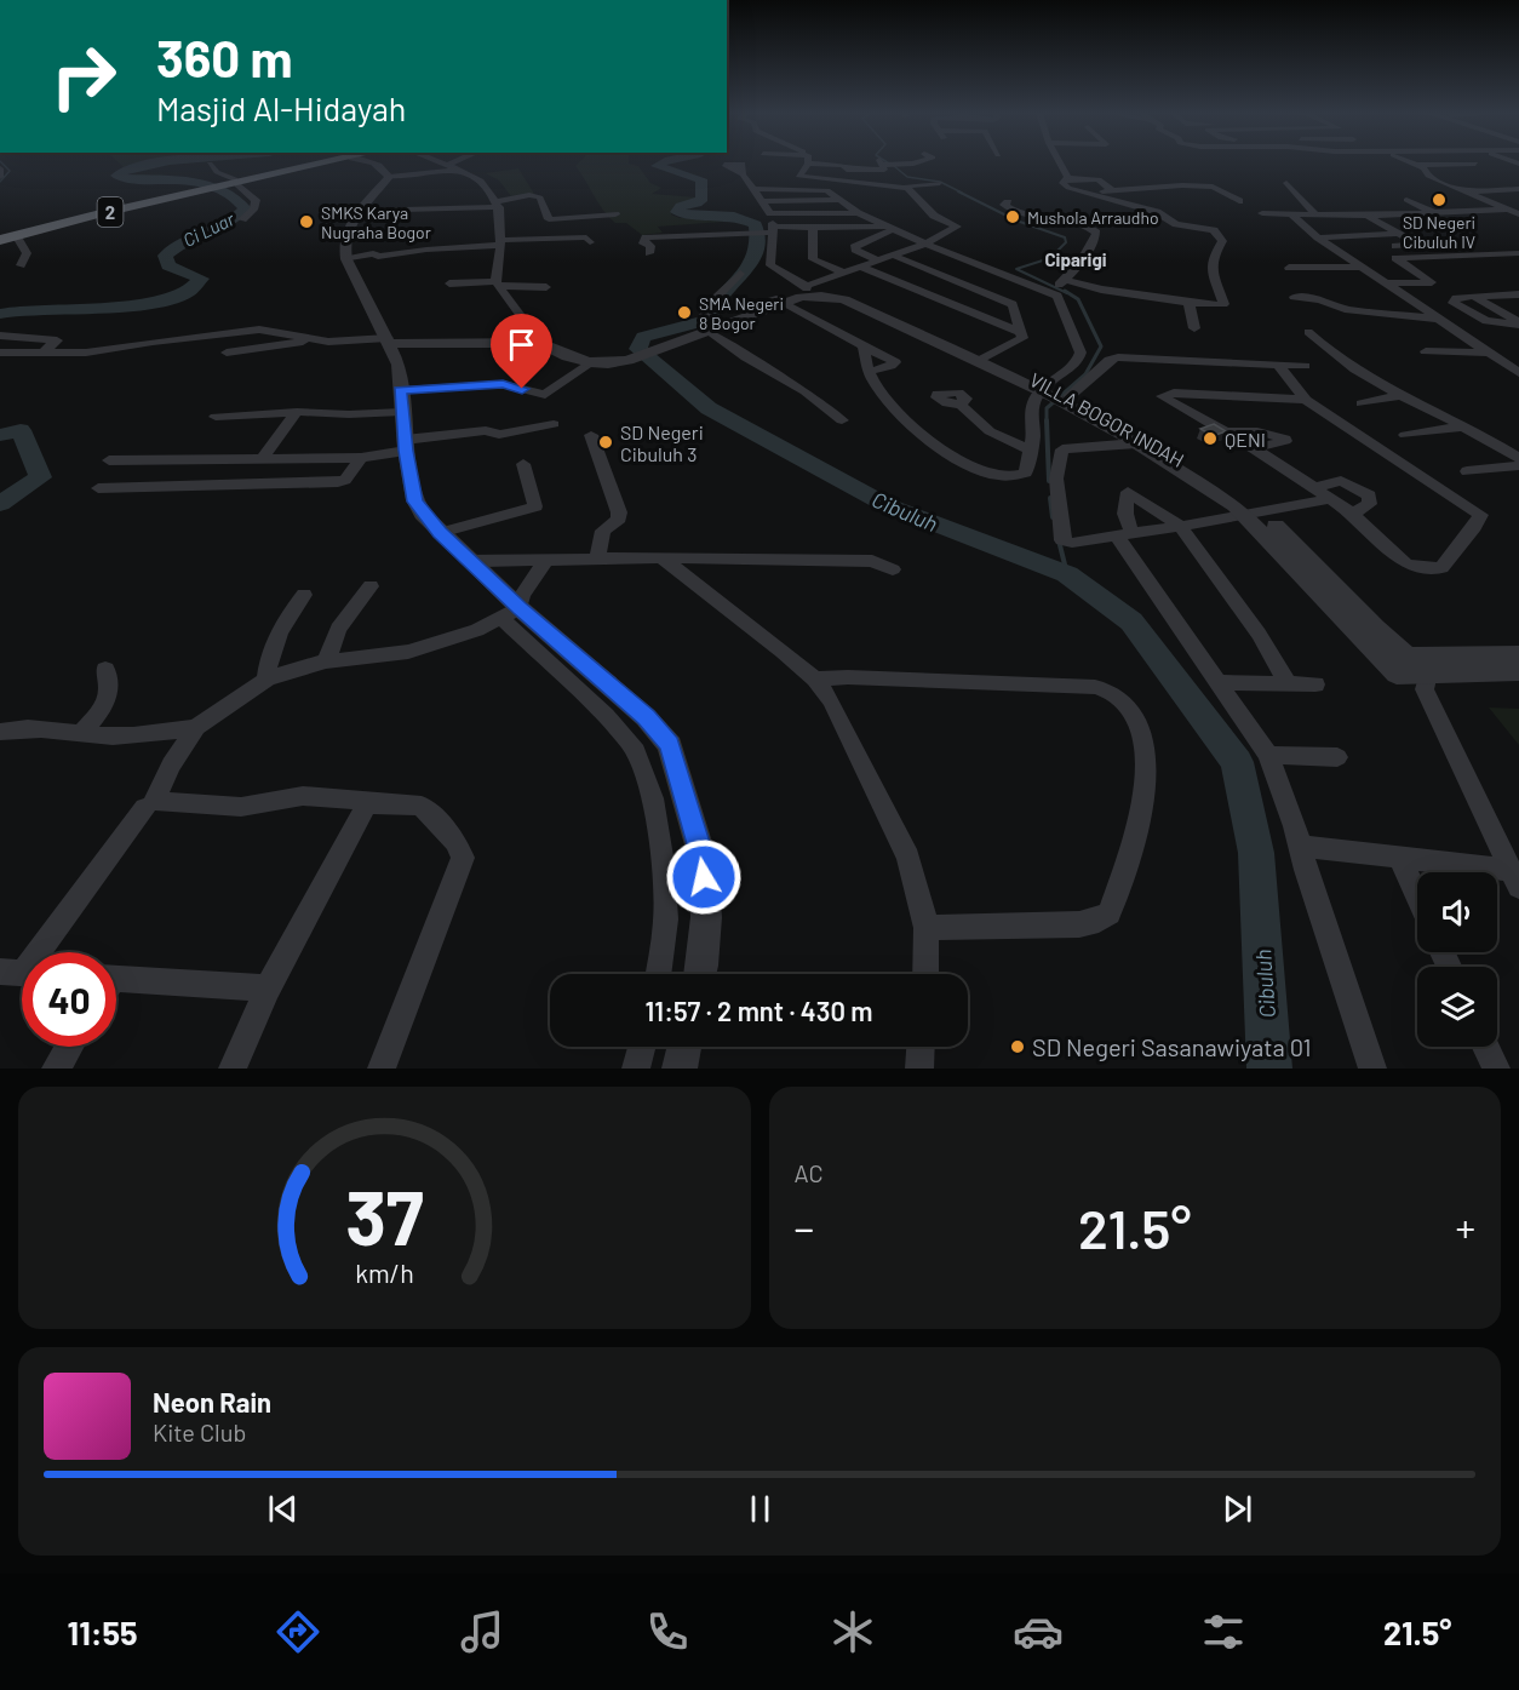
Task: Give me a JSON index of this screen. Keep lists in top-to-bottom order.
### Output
{
  "streets": {
    "highway": ["2"],
    "street": ["VILLA BOGOR INDAH"]
  },
  "districts": ["Ciparigi"],
  "water": ["Ci Luar", "Cibuluh"],
  "places": [
    "SD Negeri Cibuluh IV",
    "Mushola Arraudho",
    "SMKS Karya Nugraha Bogor",
    "SMA Negeri 8 Bogor",
    "QENI",
    "SD Negeri Cibuluh 3",
    "SD Negeri Sasanawiyata 01"
  ],
  "page": {
    "turn": ["360 m", "Masjid Al-Hidayah"],
    "limit": "40",
    "trip": "11:57 · 2 mnt · 430 m",
    "tile": "AC",
    "heat": ["−", "21.5°", "+"],
    "song": ["Neon Rain", "Kite Club"],
    "tabs": ["11:55", "21.5°"],
    "gauge": ["37", "km/h"]
  }
}
